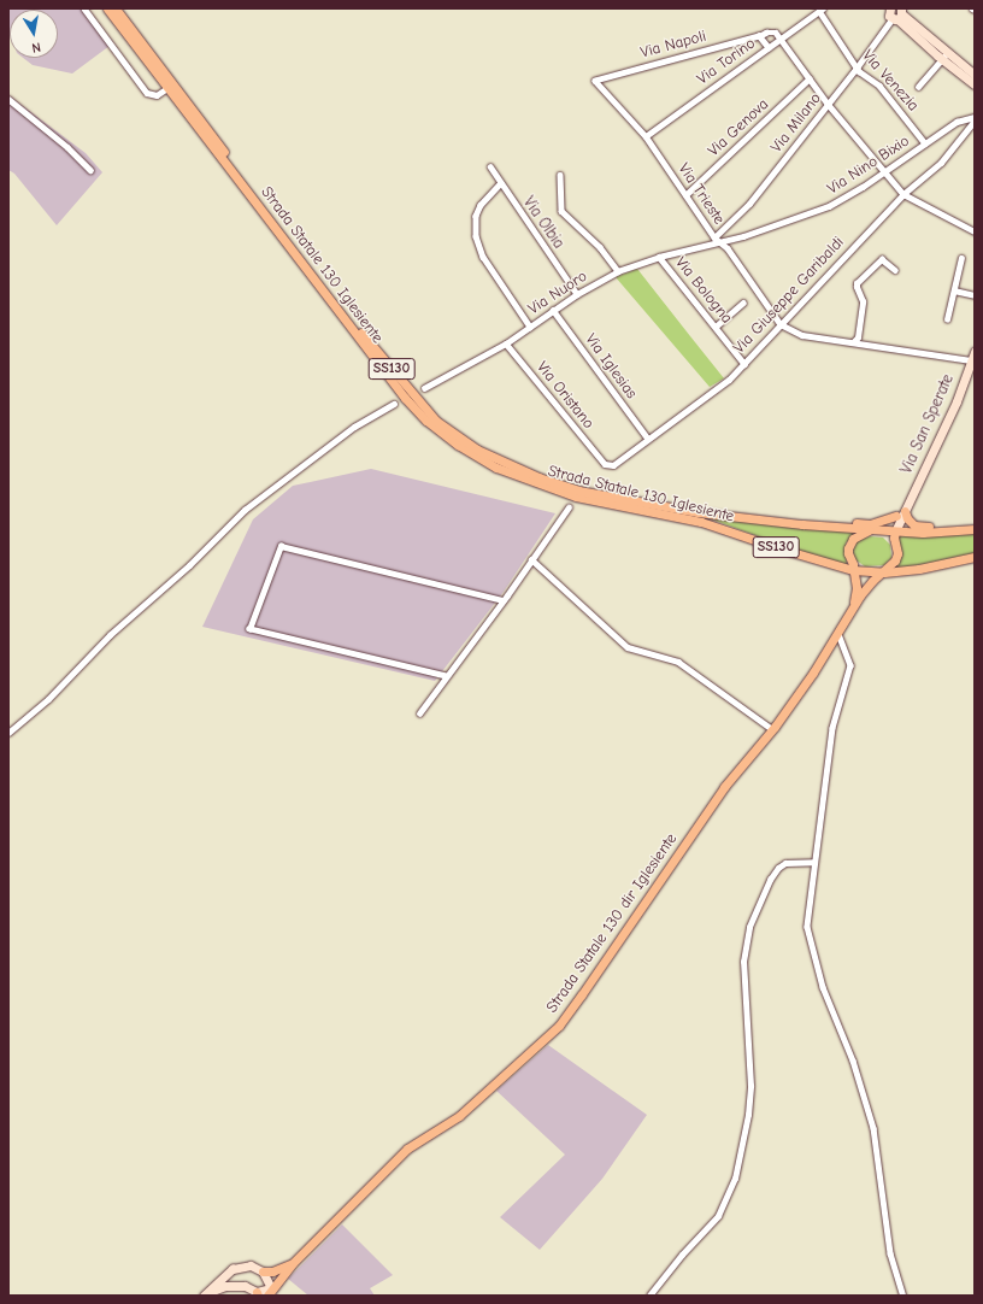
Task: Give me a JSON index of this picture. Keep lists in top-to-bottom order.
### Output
{
  "streets": {
    "main road": ["Strada Statale 130 Iglesiente", "SS130", "Strada Statale 130 dir Iglesiente"],
    "street": [
      "Via Napoli",
      "Via Torino",
      "Via Venezia",
      "Via Milano",
      "Via Genova",
      "Via Nino Bixio",
      "Via Trieste",
      "Via Olbia",
      "Via Bologna",
      "Via Nuoro",
      "Via Giuseppe Garibaldi",
      "Via Iglesias",
      "Via Oristano",
      "Via San Sperate"
    ]
  },
  "crossings": [
    ["Via Napoli", "Via Torino"],
    ["Via Napoli", "Via Trieste"],
    ["Via Torino", "Via Venezia"],
    ["Via Torino", "Via Trieste"],
    ["Via Venezia", "Via Milano"],
    ["Via Venezia", "Via Nino Bixio"],
    ["Via Milano", "Via Nino Bixio"],
    ["Via Milano", "Via Trieste"],
    ["Via Milano", "Via Nuoro"],
    ["Via Genova", "Via Trieste"],
    ["Via Nino Bixio", "Via Trieste"],
    ["Via Nino Bixio", "Via Nuoro"],
    ["Via Nino Bixio", "Via Giuseppe Garibaldi"],
    ["Via Trieste", "Via Nuoro"],
    ["Via Trieste", "Via Giuseppe Garibaldi"],
    ["Via Olbia", "Via Nuoro"],
    ["Strada Statale 130 Iglesiente", "Via San Sperate"],
    ["Strada Statale 130 Iglesiente", "Strada Statale 130 dir Iglesiente"],
    ["Via Bologna", "Via Nuoro"],
    ["Via Bologna", "Via Giuseppe Garibaldi"],
    ["Via Nuoro", "Via Iglesias"],
    ["Via Nuoro", "Via Oristano"],
    ["Via Giuseppe Garibaldi", "Via Iglesias"],
    ["Via Giuseppe Garibaldi", "Via Oristano"],
    ["Via San Sperate", "Strada Statale 130 dir Iglesiente"]
  ],
  "north": "bottom"
}
